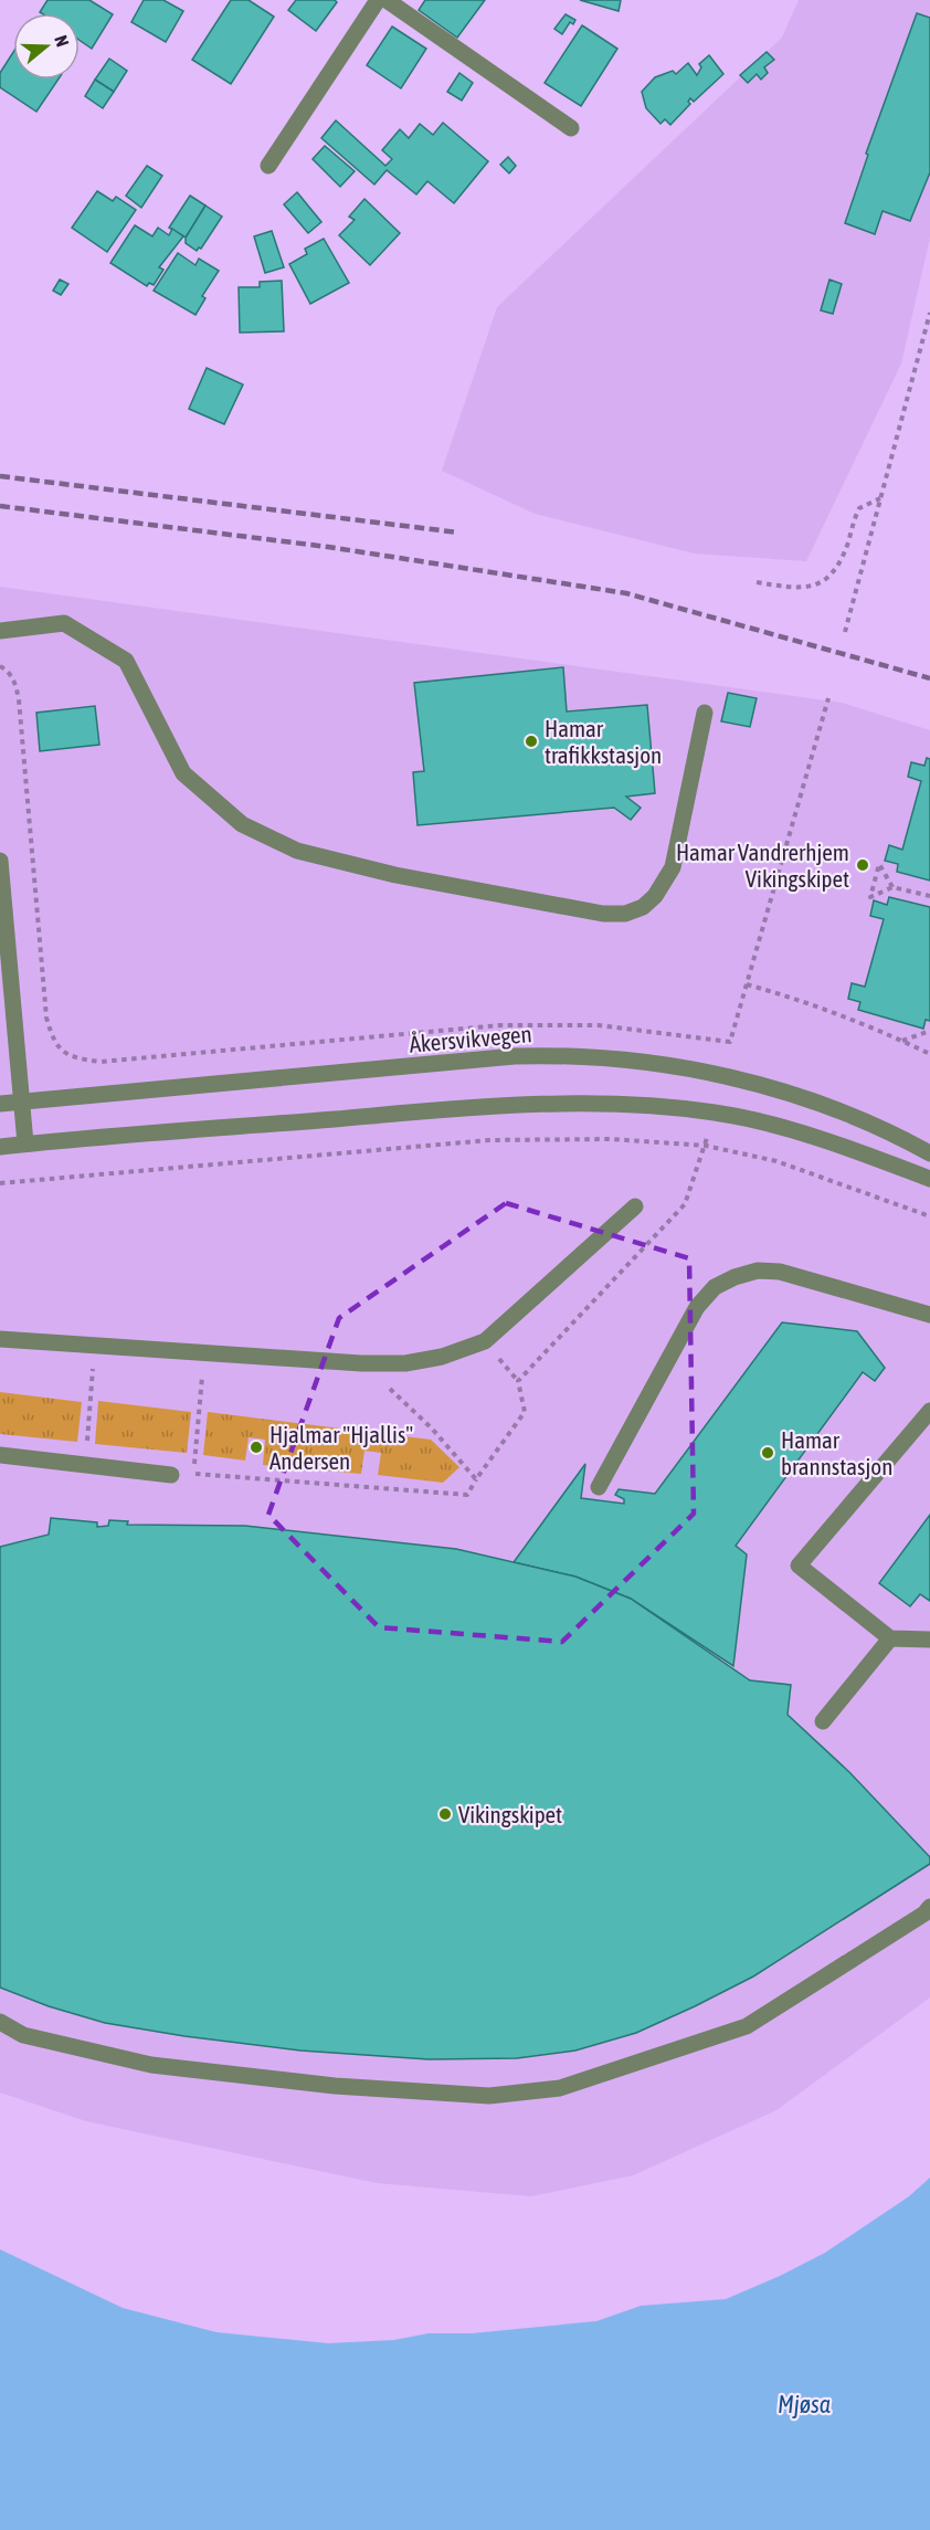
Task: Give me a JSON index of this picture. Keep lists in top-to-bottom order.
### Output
{
  "streets": {
    "street": ["Åkersvikvegen"]
  },
  "water": ["Mjøsa"],
  "places": [
    "Hamar trafikkstasjon",
    "Hamar Vandrerhjem Vikingskipet",
    "Hjalmar \"Hjallis\" Andersen",
    "Hamar brannstasjon",
    "Vikingskipet"
  ],
  "north": "right"
}
